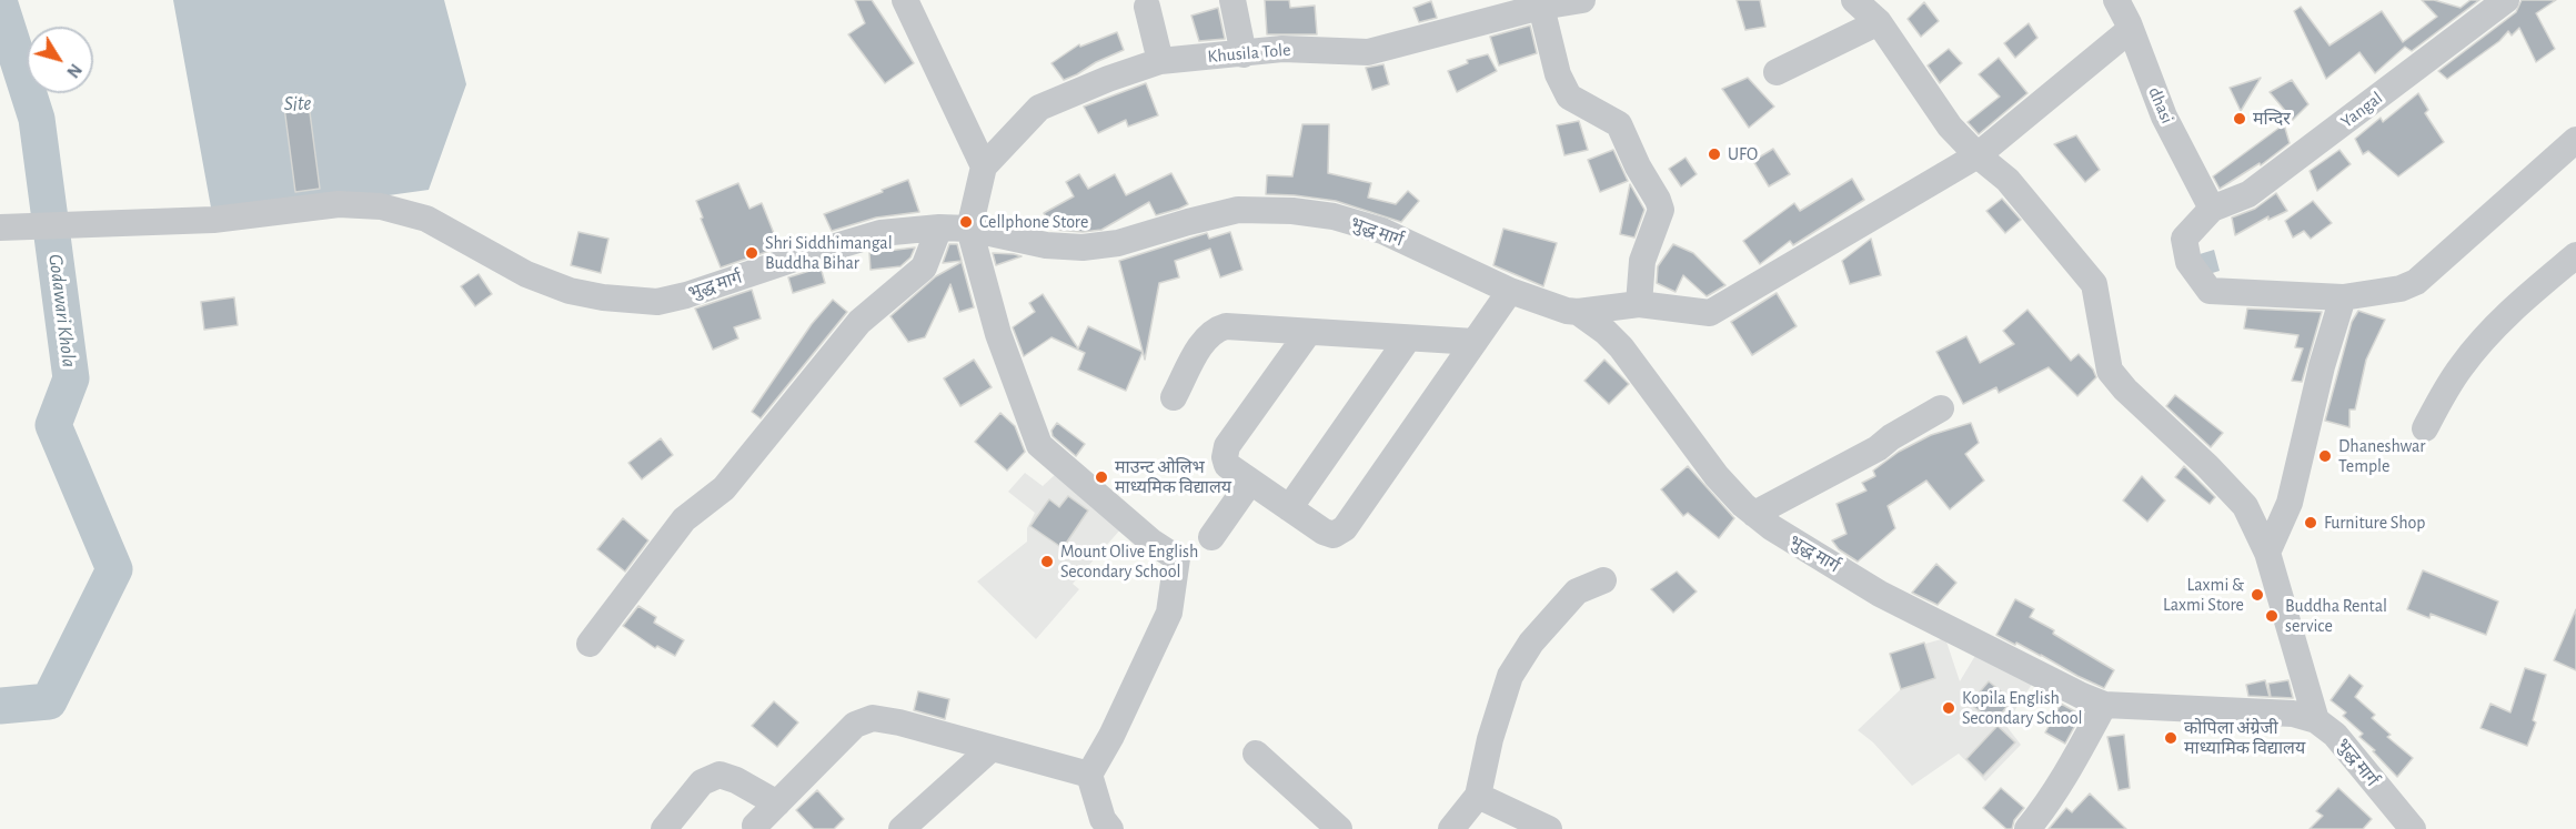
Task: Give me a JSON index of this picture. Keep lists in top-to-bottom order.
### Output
{
  "streets": {
    "street": [
      "Khusila Tole",
      "dhasi",
      "Yangal",
      "भुद्ध मार्ग"
    ]
  },
  "crossings": [
    ["dhasi", "Yangal"]
  ],
  "water": ["Site", "Godawari Khola"],
  "places": [
    "मन्दिर",
    "UFO",
    "Cellphone Store",
    "Shri Siddhimangal Buddha Bihar",
    "Dhaneshwar Temple",
    "माउन्ट ओलिभ माध्यमिक विद्यालय",
    "Furniture Shop",
    "Mount Olive English Secondary School",
    "Laxmi & Laxmi Store",
    "Buddha Rental service",
    "Kopila English Secondary School",
    "कोपिला अंग्रेजी माध्यामिक विद्यालय"
  ],
  "north": "bottom right"
}
